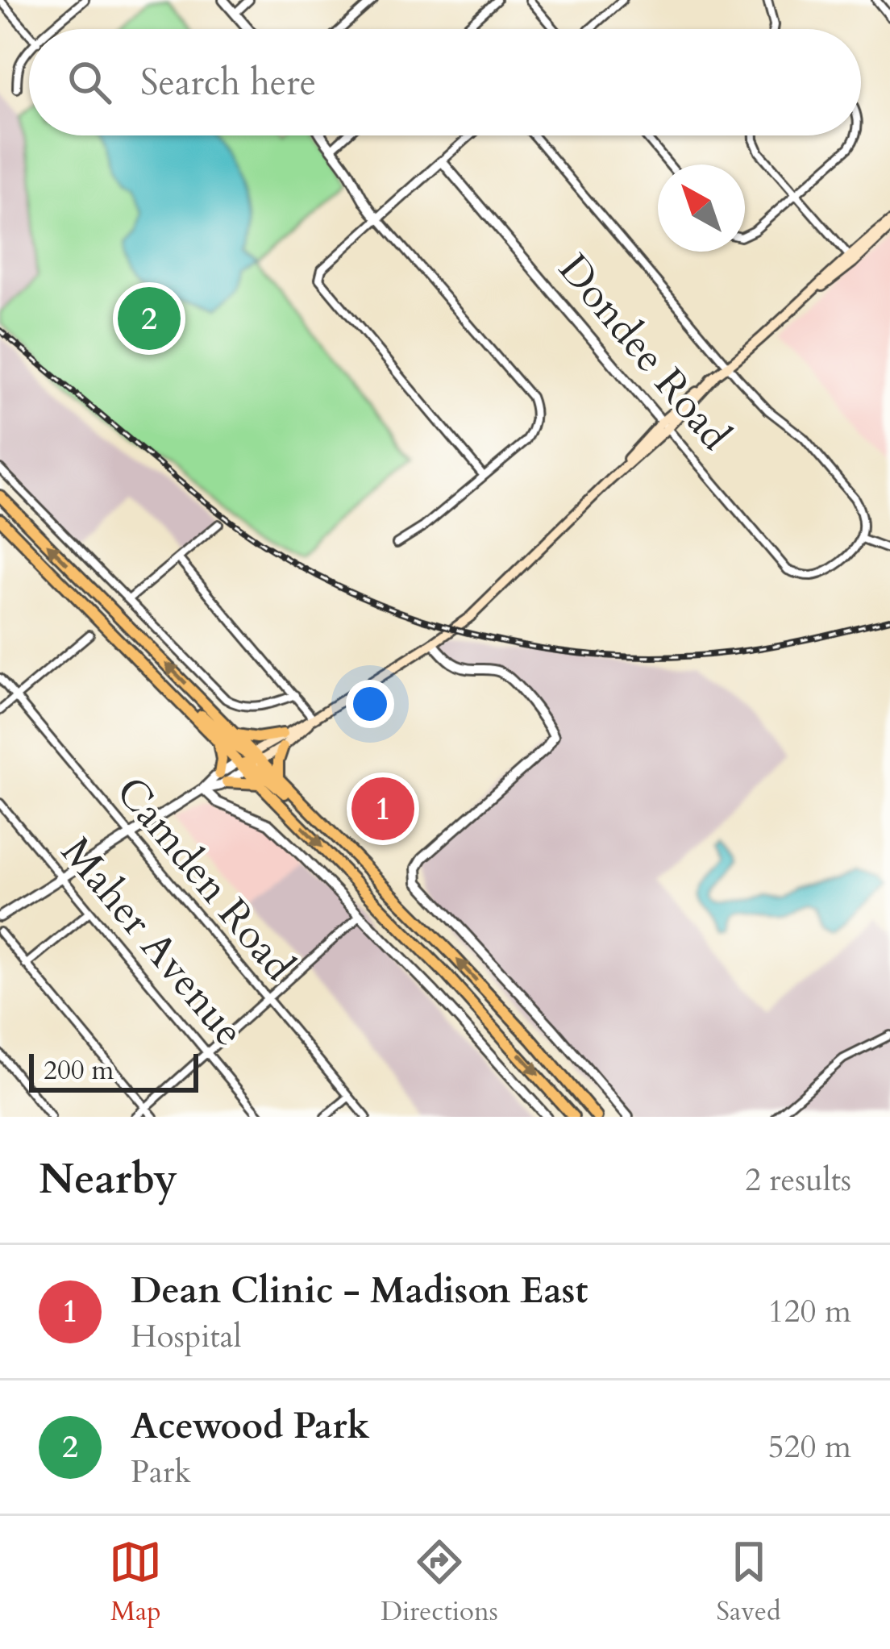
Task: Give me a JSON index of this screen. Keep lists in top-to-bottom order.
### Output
{
  "streets": {
    "street": ["Dondee Road", "Camden Road", "Maher Avenue"]
  },
  "scale_bar": "200 m",
  "north": "top left",
  "page": {
    "search": "Search here",
    "pins": ["2", "1"],
    "scale": "200 m",
    "heading": ["Nearby", "2 results"],
    "list": [
      {
        "mark": "1",
        "name": "Dean Clinic - Madison East",
        "note": "Hospital",
        "value": "120 m"
      },
      {
        "mark": "2",
        "name": "Acewood Park",
        "note": "Park",
        "value": "520 m"
      }
    ],
    "nav": ["Map", "Directions", "Saved"]
  }
}
